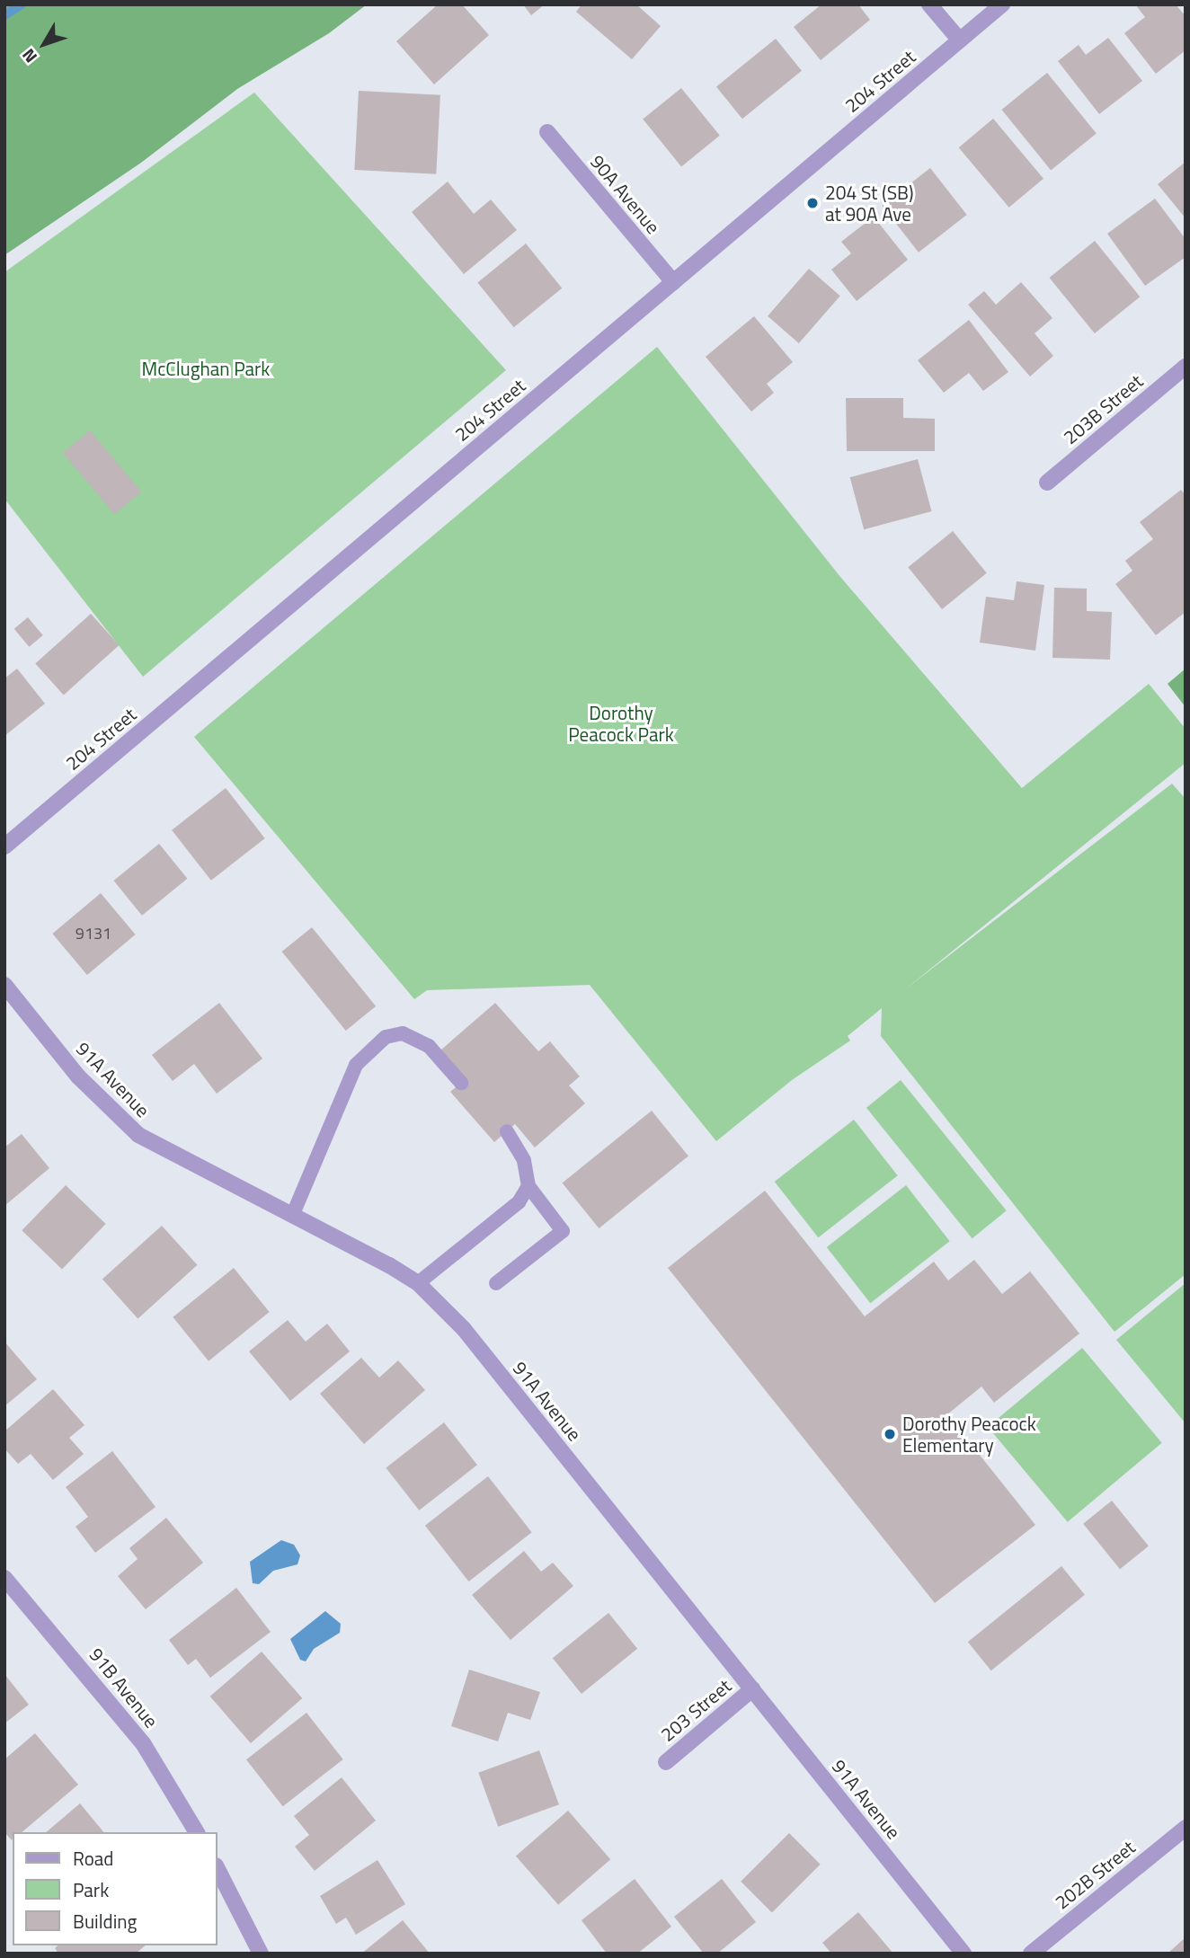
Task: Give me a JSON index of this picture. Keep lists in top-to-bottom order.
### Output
{
  "streets": {
    "street": [
      "204 Street",
      "90A Avenue",
      "203B Street",
      "91A Avenue",
      "91B Avenue",
      "203 Street",
      "202B Street"
    ]
  },
  "crossings": [
    ["204 Street", "90A Avenue"],
    ["91A Avenue", "203 Street"]
  ],
  "parks": ["McClughan Park", "Dorothy Peacock Park"],
  "places": ["204 St (SB) at 90A Ave", "Dorothy Peacock Elementary"],
  "house_numbers": ["9131"],
  "legend": ["Road", "Park", "Building"],
  "north": "bottom left"
}
